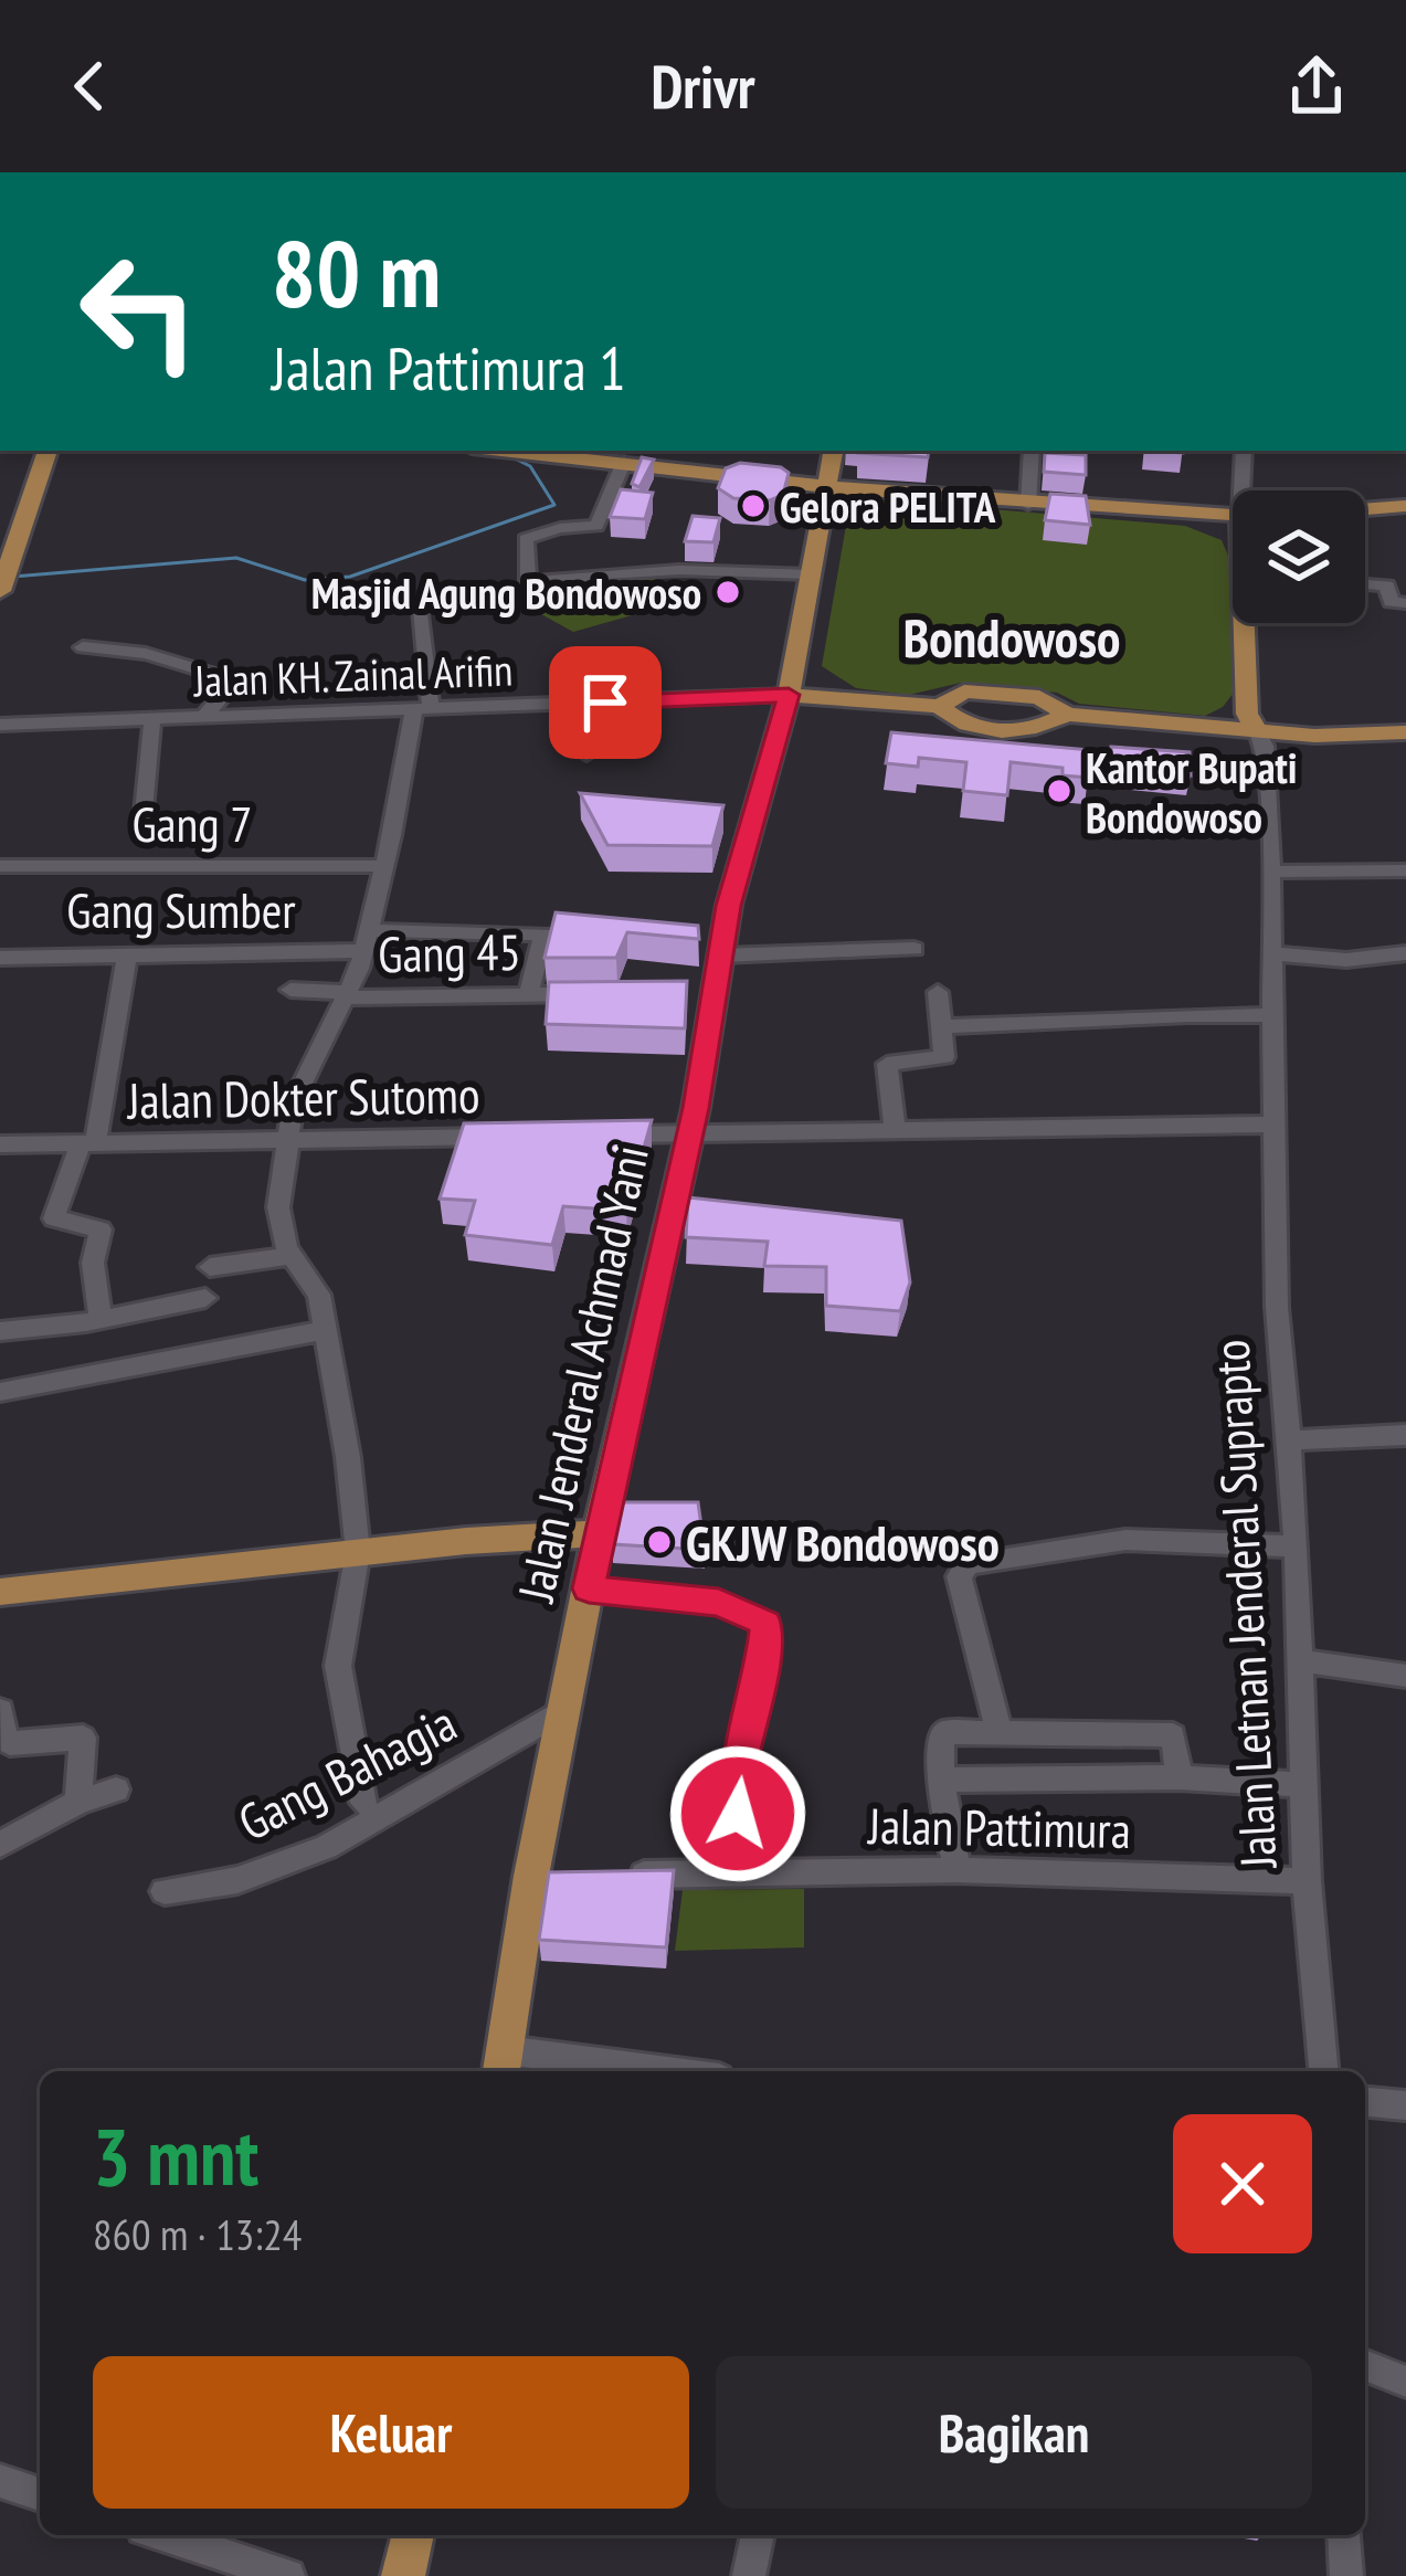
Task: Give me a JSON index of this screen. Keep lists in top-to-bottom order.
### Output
{
  "streets": {
    "main road": ["Jalan Jenderal Achmad Yani"],
    "street": [
      "Jalan KH. Zainal Arifin",
      "Gang 7",
      "Gang Sumber",
      "Gang 45",
      "Jalan Dokter Sutomo",
      "Jalan Letnan Jenderal Suprapto",
      "Gang Bahagia",
      "Jalan Pattimura"
    ]
  },
  "crossings": [
    ["Jalan KH. Zainal Arifin", "Jalan Jenderal Achmad Yani"],
    ["Gang Sumber", "Gang 45"],
    ["Jalan Jenderal Achmad Yani", "Gang Bahagia"],
    ["Jalan Letnan Jenderal Suprapto", "Jalan Pattimura"]
  ],
  "districts": ["Bondowoso"],
  "places": [
    "Gelora PELITA",
    "Masjid Agung Bondowoso",
    "Kantor Bupati Bondowoso",
    "GKJW Bondowoso"
  ],
  "page": {
    "header": "Drivr",
    "turn": ["80 m", "Jalan Pattimura 1"],
    "heading": ["3 mnt", "860 m · 13:24"],
    "buttons": ["Keluar", "Bagikan"]
  }
}
